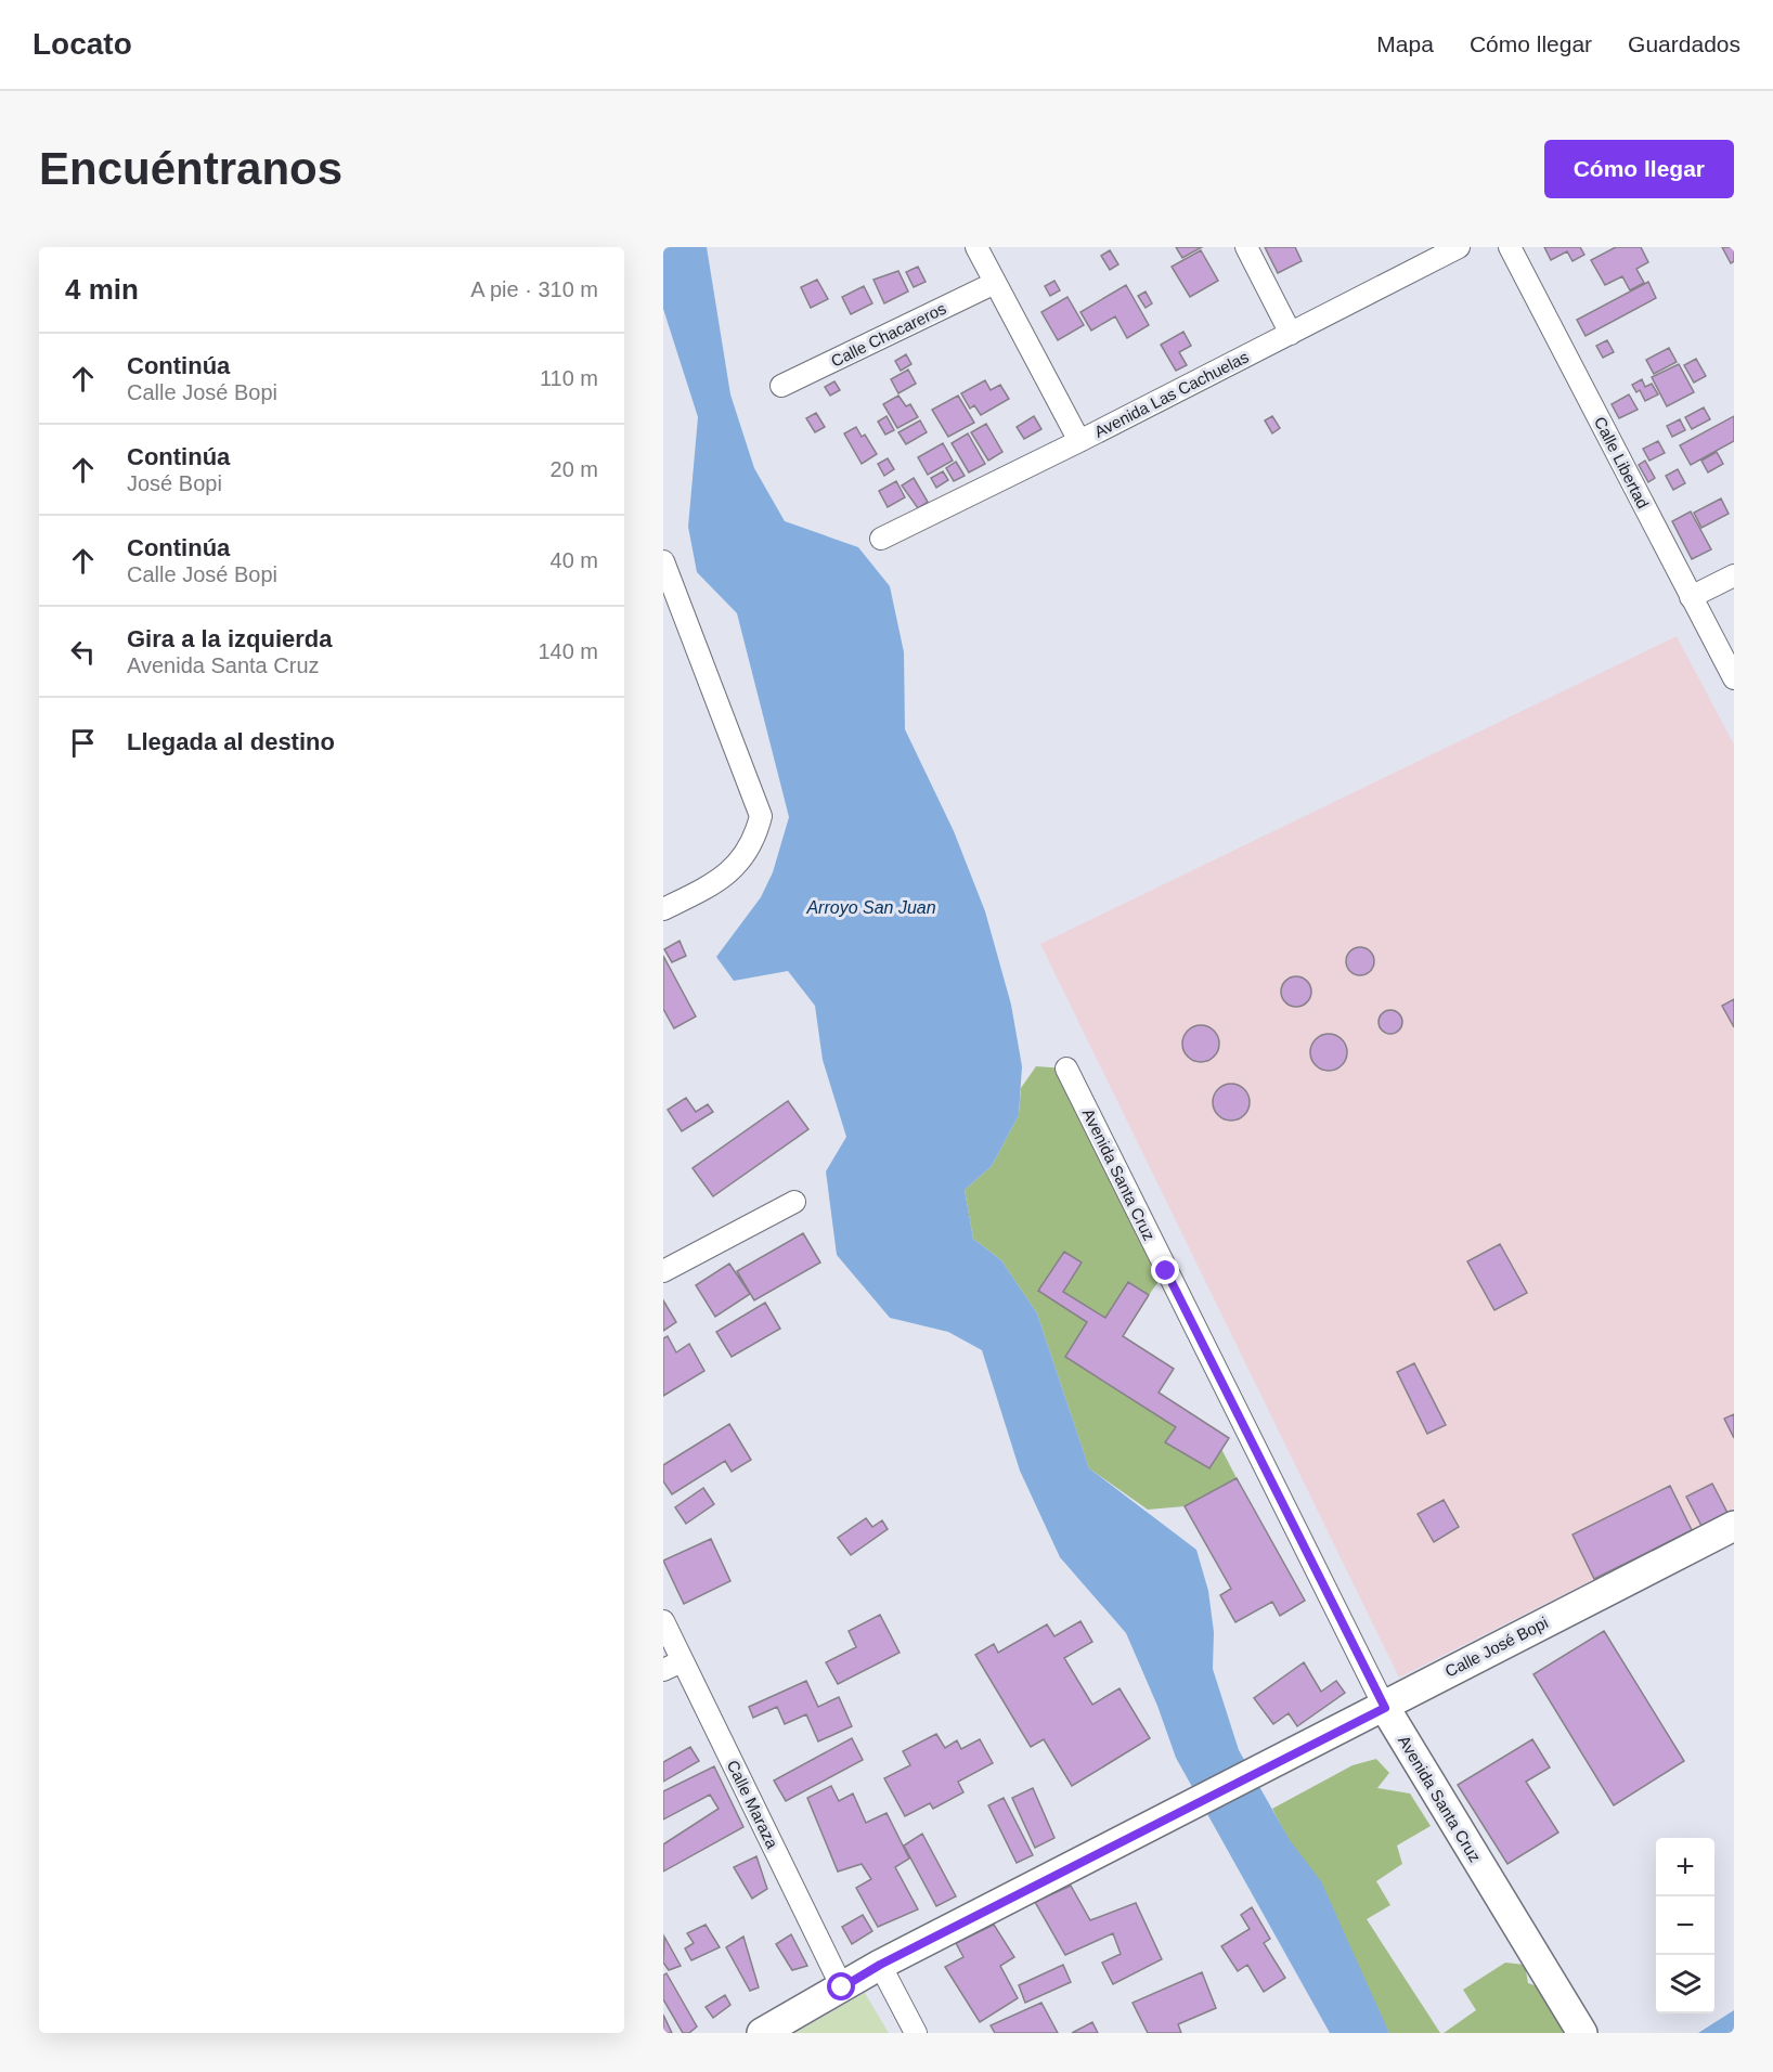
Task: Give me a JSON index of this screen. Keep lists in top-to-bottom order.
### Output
{
  "streets": {
    "main road": ["Avenida Santa Cruz", "Calle José Bopi"],
    "street": [
      "Calle Chacareros",
      "Avenida Las Cachuelas",
      "Calle Libertad",
      "Calle Maraza"
    ]
  },
  "crossings": [
    ["Avenida Santa Cruz", "Calle José Bopi"]
  ],
  "water": ["Arroyo San Juan"],
  "page": {
    "header": "Locato",
    "nav": ["Mapa", "Cómo llegar", "Guardados"],
    "buttons": "Cómo llegar",
    "title": "Encuéntranos",
    "heading": ["4 min", "A pie · 310 m"],
    "list": [
      ["Continúa", "Calle José Bopi", "110 m"],
      ["Continúa", "José Bopi", "20 m"],
      ["Continúa", "Calle José Bopi", "40 m"],
      ["Gira a la izquierda", "Avenida Santa Cruz", "140 m"],
      "Llegada al destino"
    ],
    "map_buttons": ["+", "−"]
  }
}
